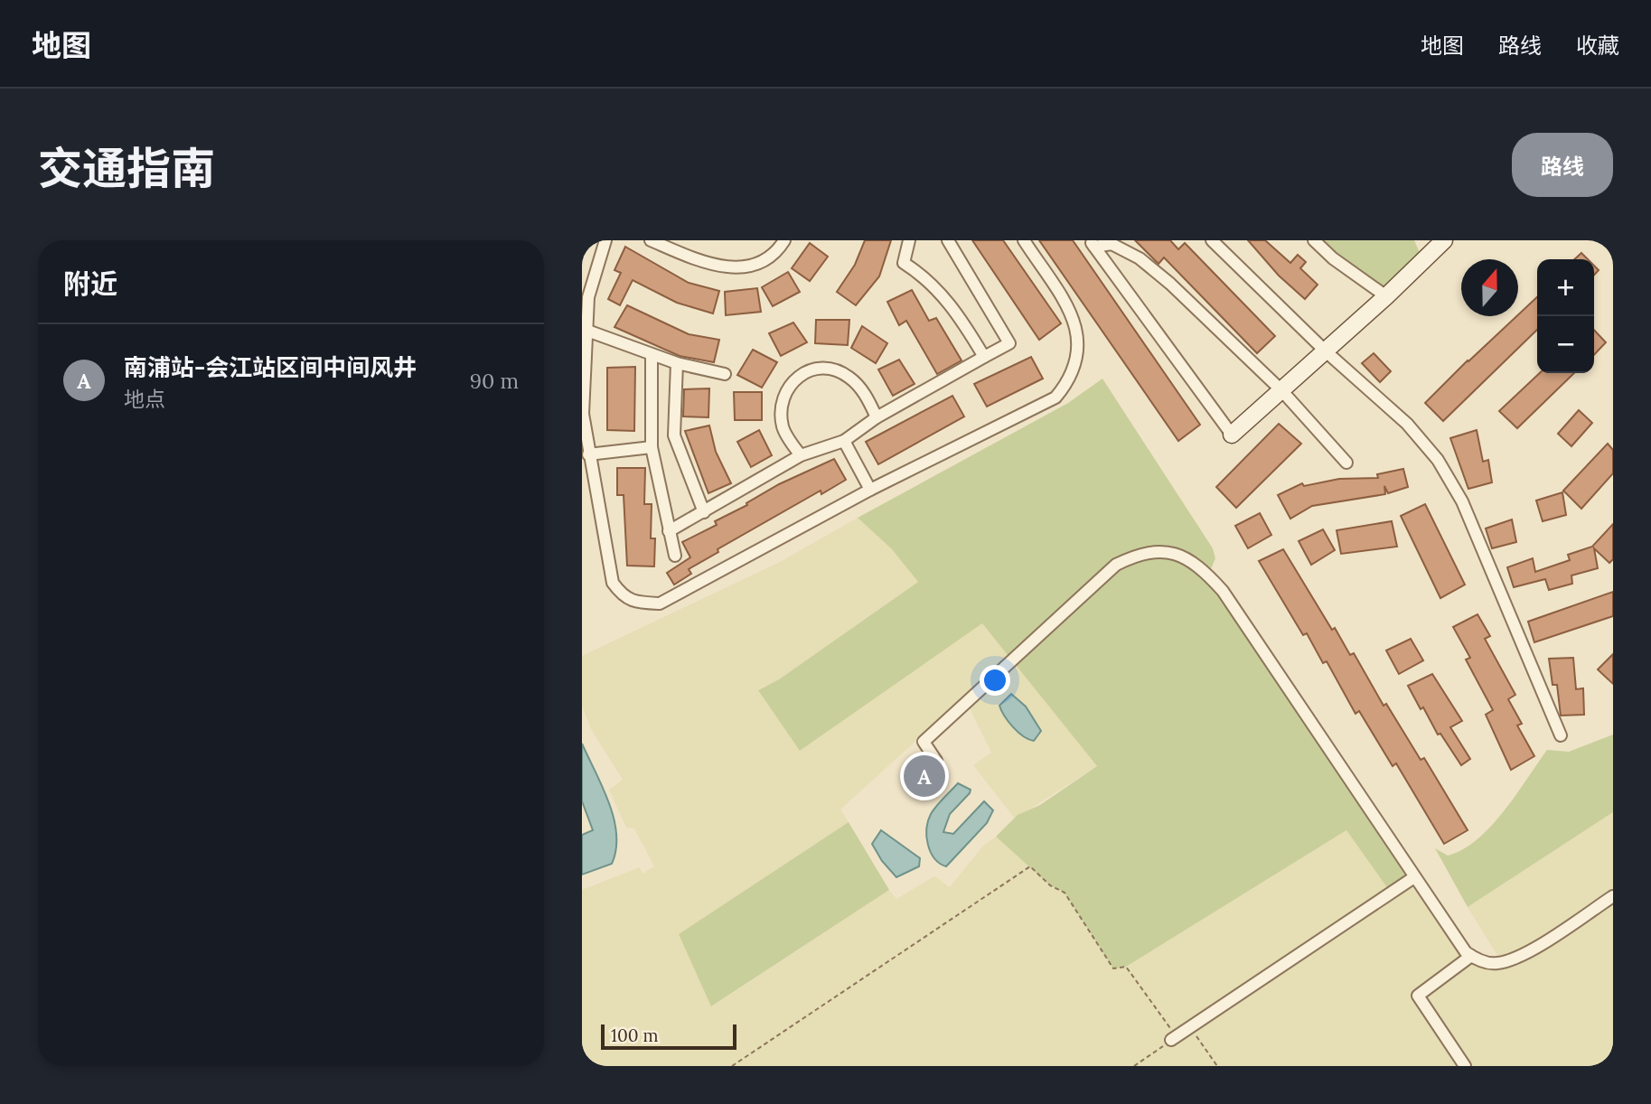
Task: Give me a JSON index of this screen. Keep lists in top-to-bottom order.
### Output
{
  "scale_bar": "100 m",
  "north": "top",
  "page": {
    "header": "地图",
    "nav": ["地图", "路线", "收藏"],
    "title": "交通指南",
    "buttons": "路线",
    "heading": "附近",
    "map_buttons": ["+", "−"],
    "list": [
      {
        "mark": "A",
        "name": "南浦站-会江站区间中间风井",
        "note": "地点",
        "value": "90 m"
      }
    ],
    "pins": "A",
    "scale": "100 m"
  }
}
